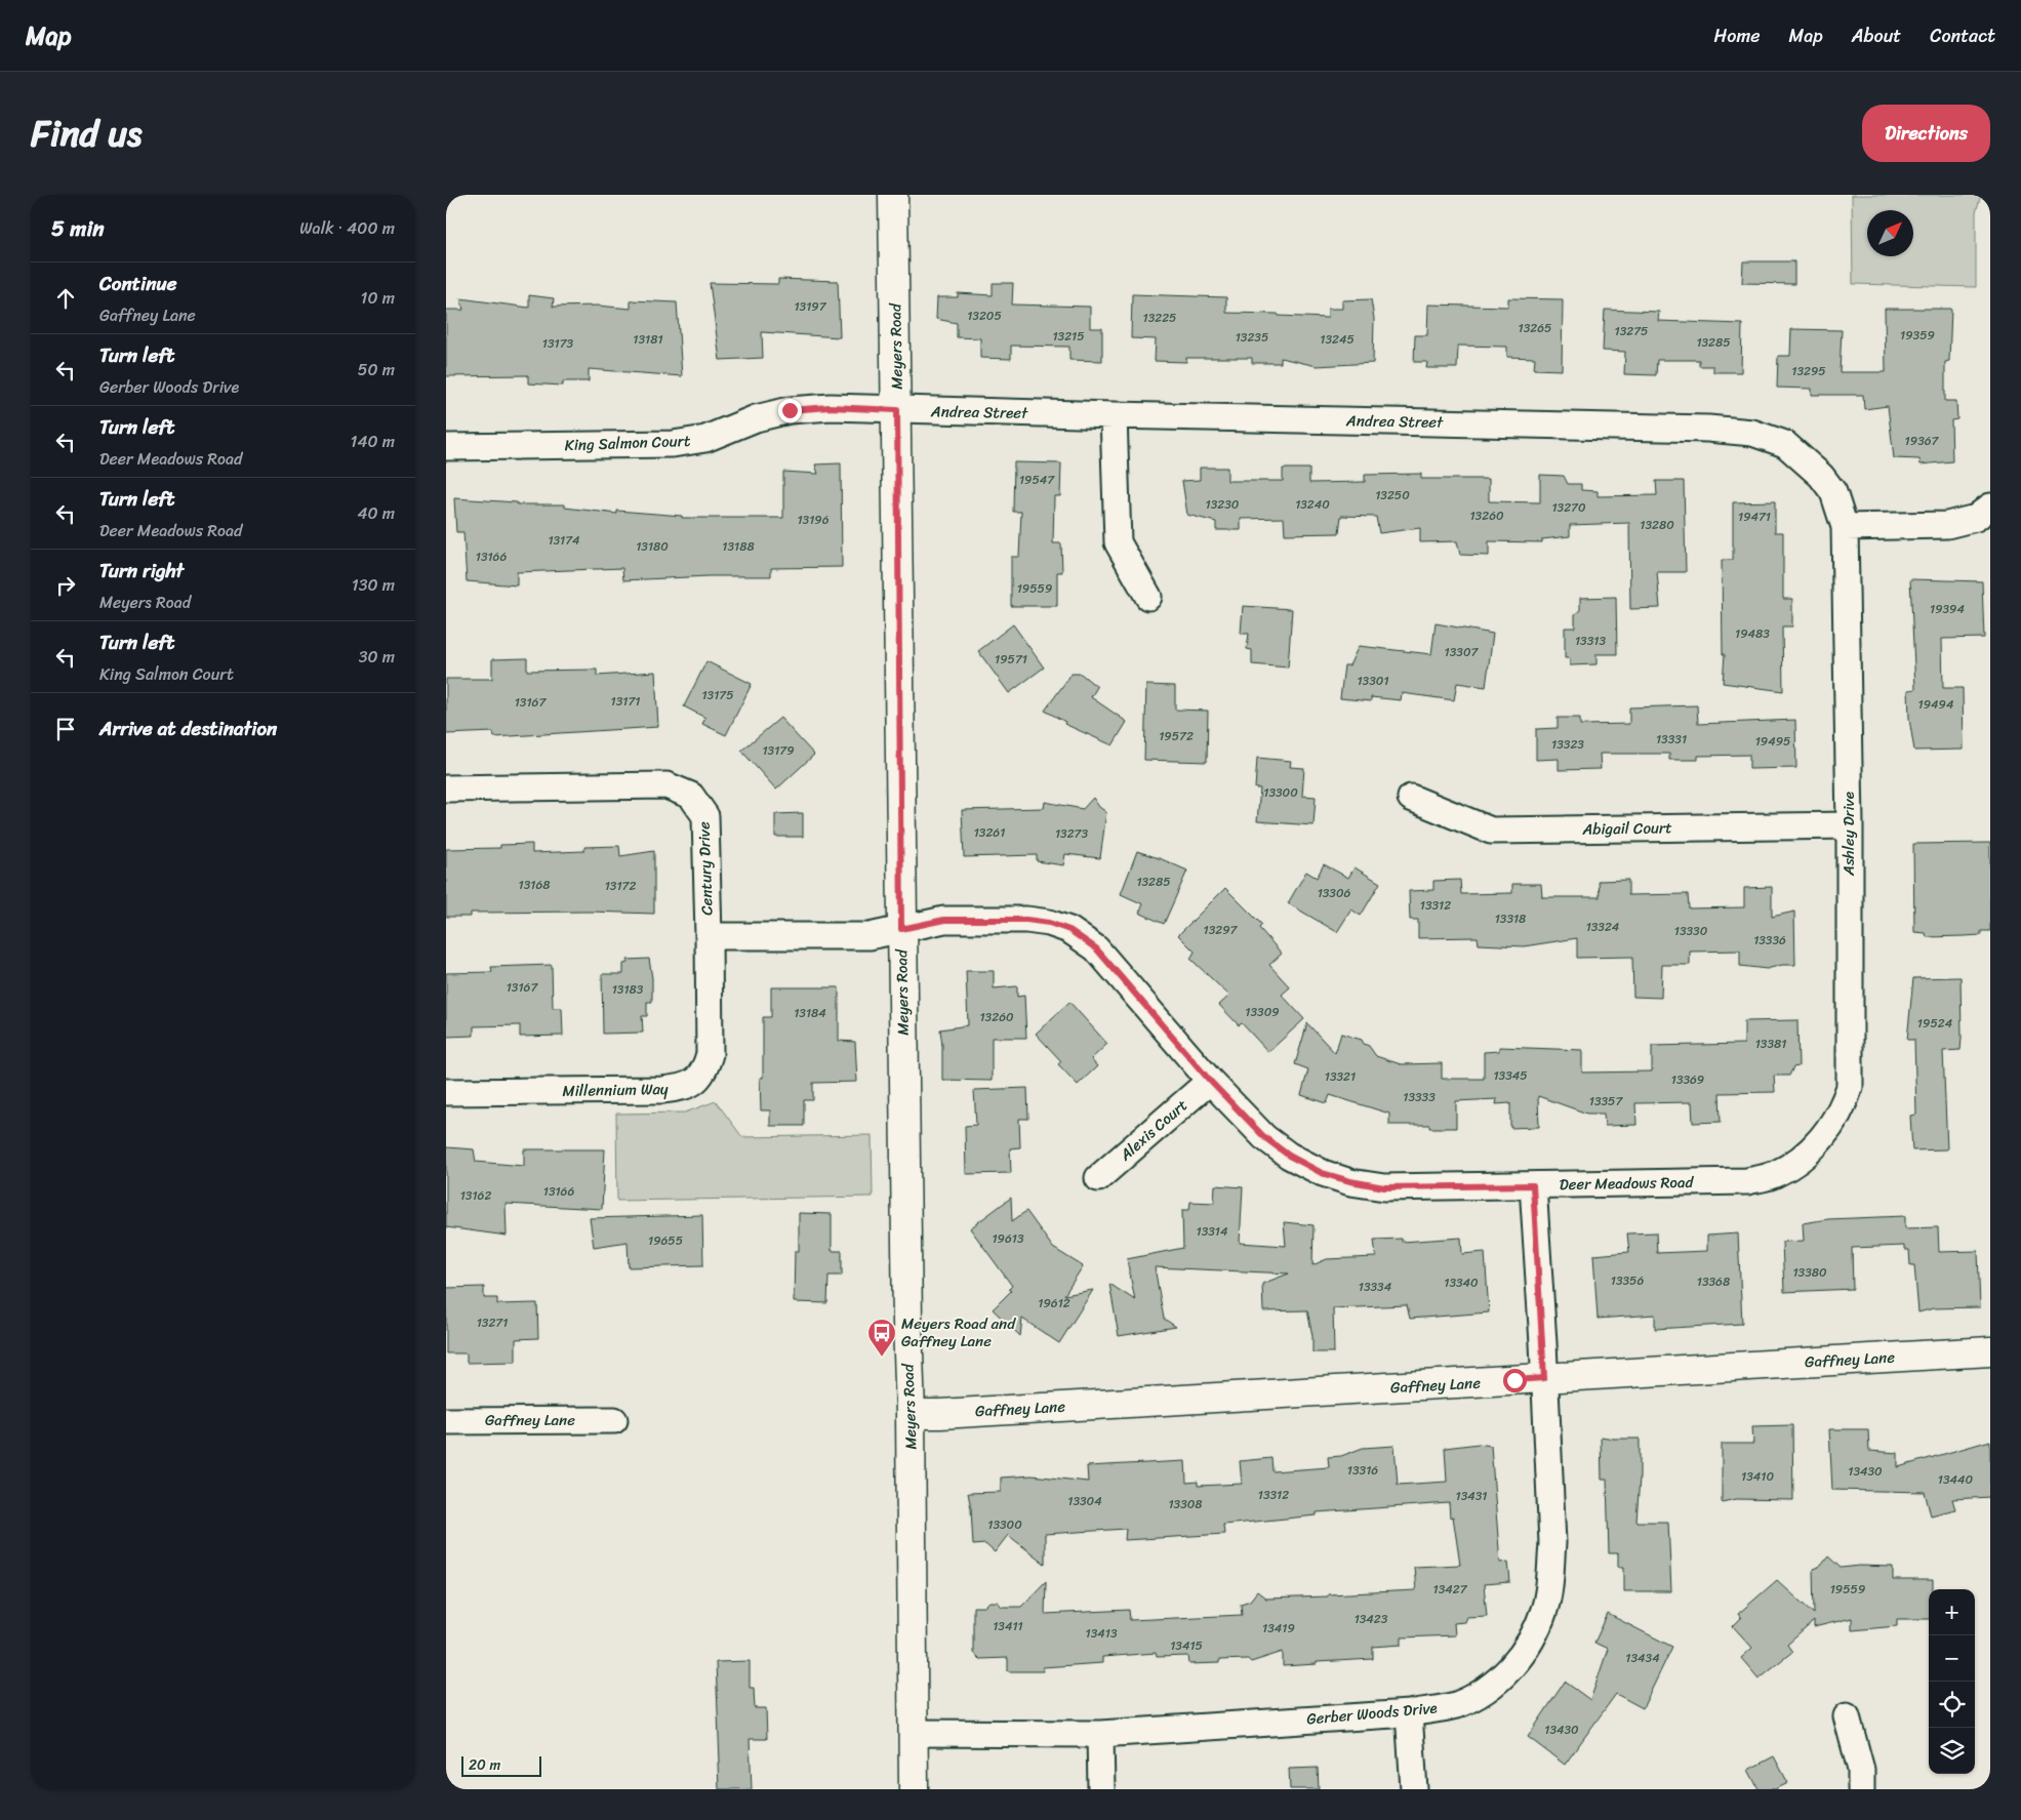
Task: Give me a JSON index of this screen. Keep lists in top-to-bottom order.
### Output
{
  "streets": {
    "main road": ["Meyers Road", "Gaffney Lane"],
    "street": [
      "Andrea Street",
      "King Salmon Court",
      "Abigail Court",
      "Ashley Drive",
      "Century Drive",
      "Millennium Way",
      "Alexis Court",
      "Deer Meadows Road",
      "Gerber Woods Drive"
    ]
  },
  "crossings": [
    ["Meyers Road", "Andrea Street"],
    ["Meyers Road", "King Salmon Court"],
    ["Meyers Road", "Century Drive"],
    ["Meyers Road", "Deer Meadows Road"],
    ["Meyers Road", "Gaffney Lane"],
    ["Meyers Road", "Gerber Woods Drive"],
    ["Andrea Street", "King Salmon Court"],
    ["Andrea Street", "Ashley Drive"],
    ["Abigail Court", "Ashley Drive"],
    ["Ashley Drive", "Deer Meadows Road"],
    ["Century Drive", "Millennium Way"],
    ["Century Drive", "Deer Meadows Road"],
    ["Alexis Court", "Deer Meadows Road"],
    ["Deer Meadows Road", "Gerber Woods Drive"],
    ["Gaffney Lane", "Gerber Woods Drive"]
  ],
  "places": {
    "bus stop": ["Meyers Road and Gaffney Lane"]
  },
  "house_numbers": [
    "13197",
    "13205",
    "13225",
    "13265",
    "13275",
    "19359",
    "13215",
    "13235",
    "13181",
    "13245",
    "13285",
    "13173",
    "13295",
    "19367",
    "19547",
    "13250",
    "13230",
    "13240",
    "13270",
    "13260",
    "19471",
    "13196",
    "13280",
    "13174",
    "13180",
    "13188",
    "13166",
    "19559",
    "19394",
    "19483",
    "13313",
    "13307",
    "19571",
    "13301",
    "13175",
    "13171",
    "13167",
    "19494",
    "19572",
    "13331",
    "19495",
    "13323",
    "13179",
    "13300",
    "13261",
    "13273",
    "13285",
    "13168",
    "13172",
    "13306",
    "13312",
    "13318",
    "13324",
    "13297",
    "13330",
    "13336",
    "13167",
    "13183",
    "13309",
    "13184",
    "13260",
    "19524",
    "13381",
    "13345",
    "13321",
    "13369",
    "13333",
    "13357",
    "13166",
    "13162",
    "13314",
    "19613",
    "19655",
    "13380",
    "13356",
    "13368",
    "13340",
    "13334",
    "19612",
    "13271",
    "13316",
    "13430",
    "13410",
    "13440",
    "13312",
    "13431",
    "13304",
    "13308",
    "13300",
    "13427",
    "19559",
    "13423",
    "13411",
    "13419",
    "13413",
    "13415",
    "13434",
    "13430"
  ],
  "scale_bar": "20 m",
  "north": "top right",
  "page": {
    "header": "Map",
    "nav": [
      "Home",
      "Map",
      "About",
      "Contact"
    ],
    "title": "Find us",
    "buttons": "Directions",
    "heading": ["5 min", "Walk · 400 m"],
    "list": [
      ["Continue", "Gaffney Lane", "10 m"],
      ["Turn left", "Gerber Woods Drive", "50 m"],
      ["Turn left", "Deer Meadows Road", "140 m"],
      ["Turn left", "Deer Meadows Road", "40 m"],
      ["Turn right", "Meyers Road", "130 m"],
      ["Turn left", "King Salmon Court", "30 m"],
      "Arrive at destination"
    ],
    "map_buttons": ["+", "−"],
    "scale": "20 m"
  }
}
